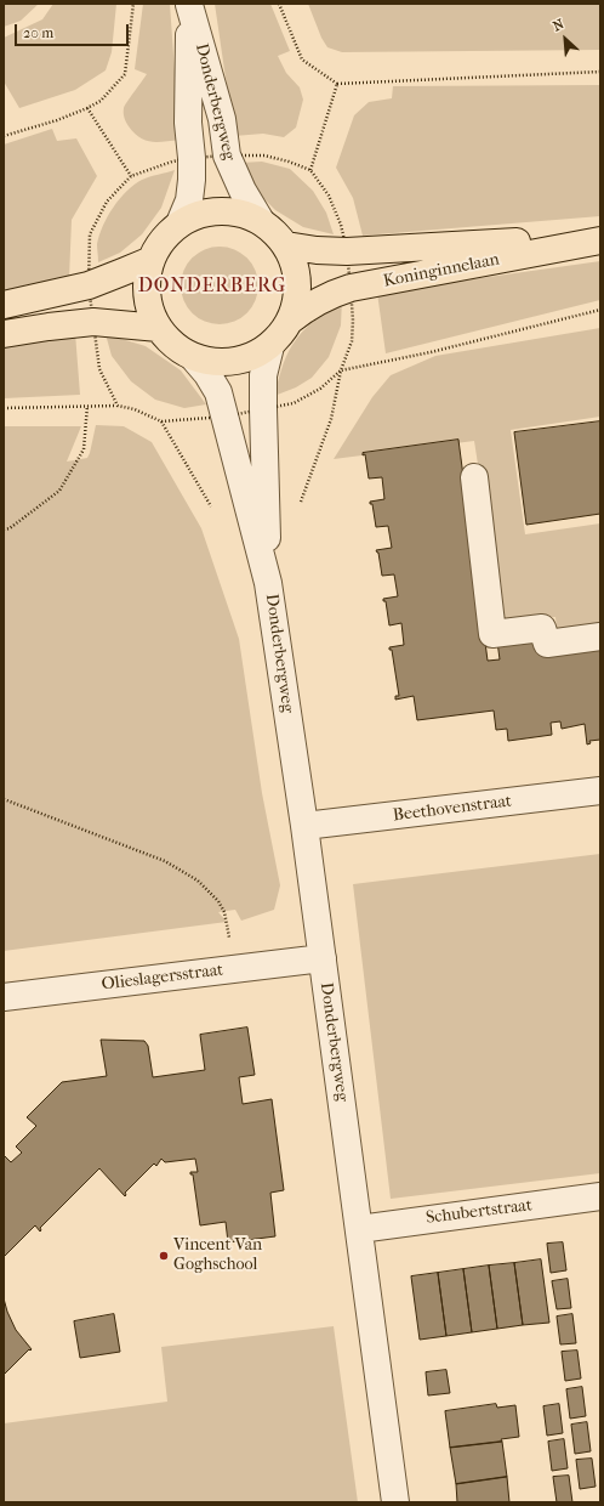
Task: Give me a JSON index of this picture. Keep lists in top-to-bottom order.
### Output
{
  "streets": {
    "main road": ["Koninginnelaan"],
    "street": [
      "Donderbergweg",
      "Beethovenstraat",
      "Olieslagersstraat",
      "Schubertstraat"
    ]
  },
  "crossings": [
    ["Donderbergweg", "Koninginnelaan"],
    ["Donderbergweg", "Beethovenstraat"],
    ["Donderbergweg", "Olieslagersstraat"],
    ["Donderbergweg", "Schubertstraat"]
  ],
  "districts": ["DONDERBERG"],
  "places": ["Vincent Van Goghschool"],
  "scale_bar": "20 m",
  "north": "top left"
}
